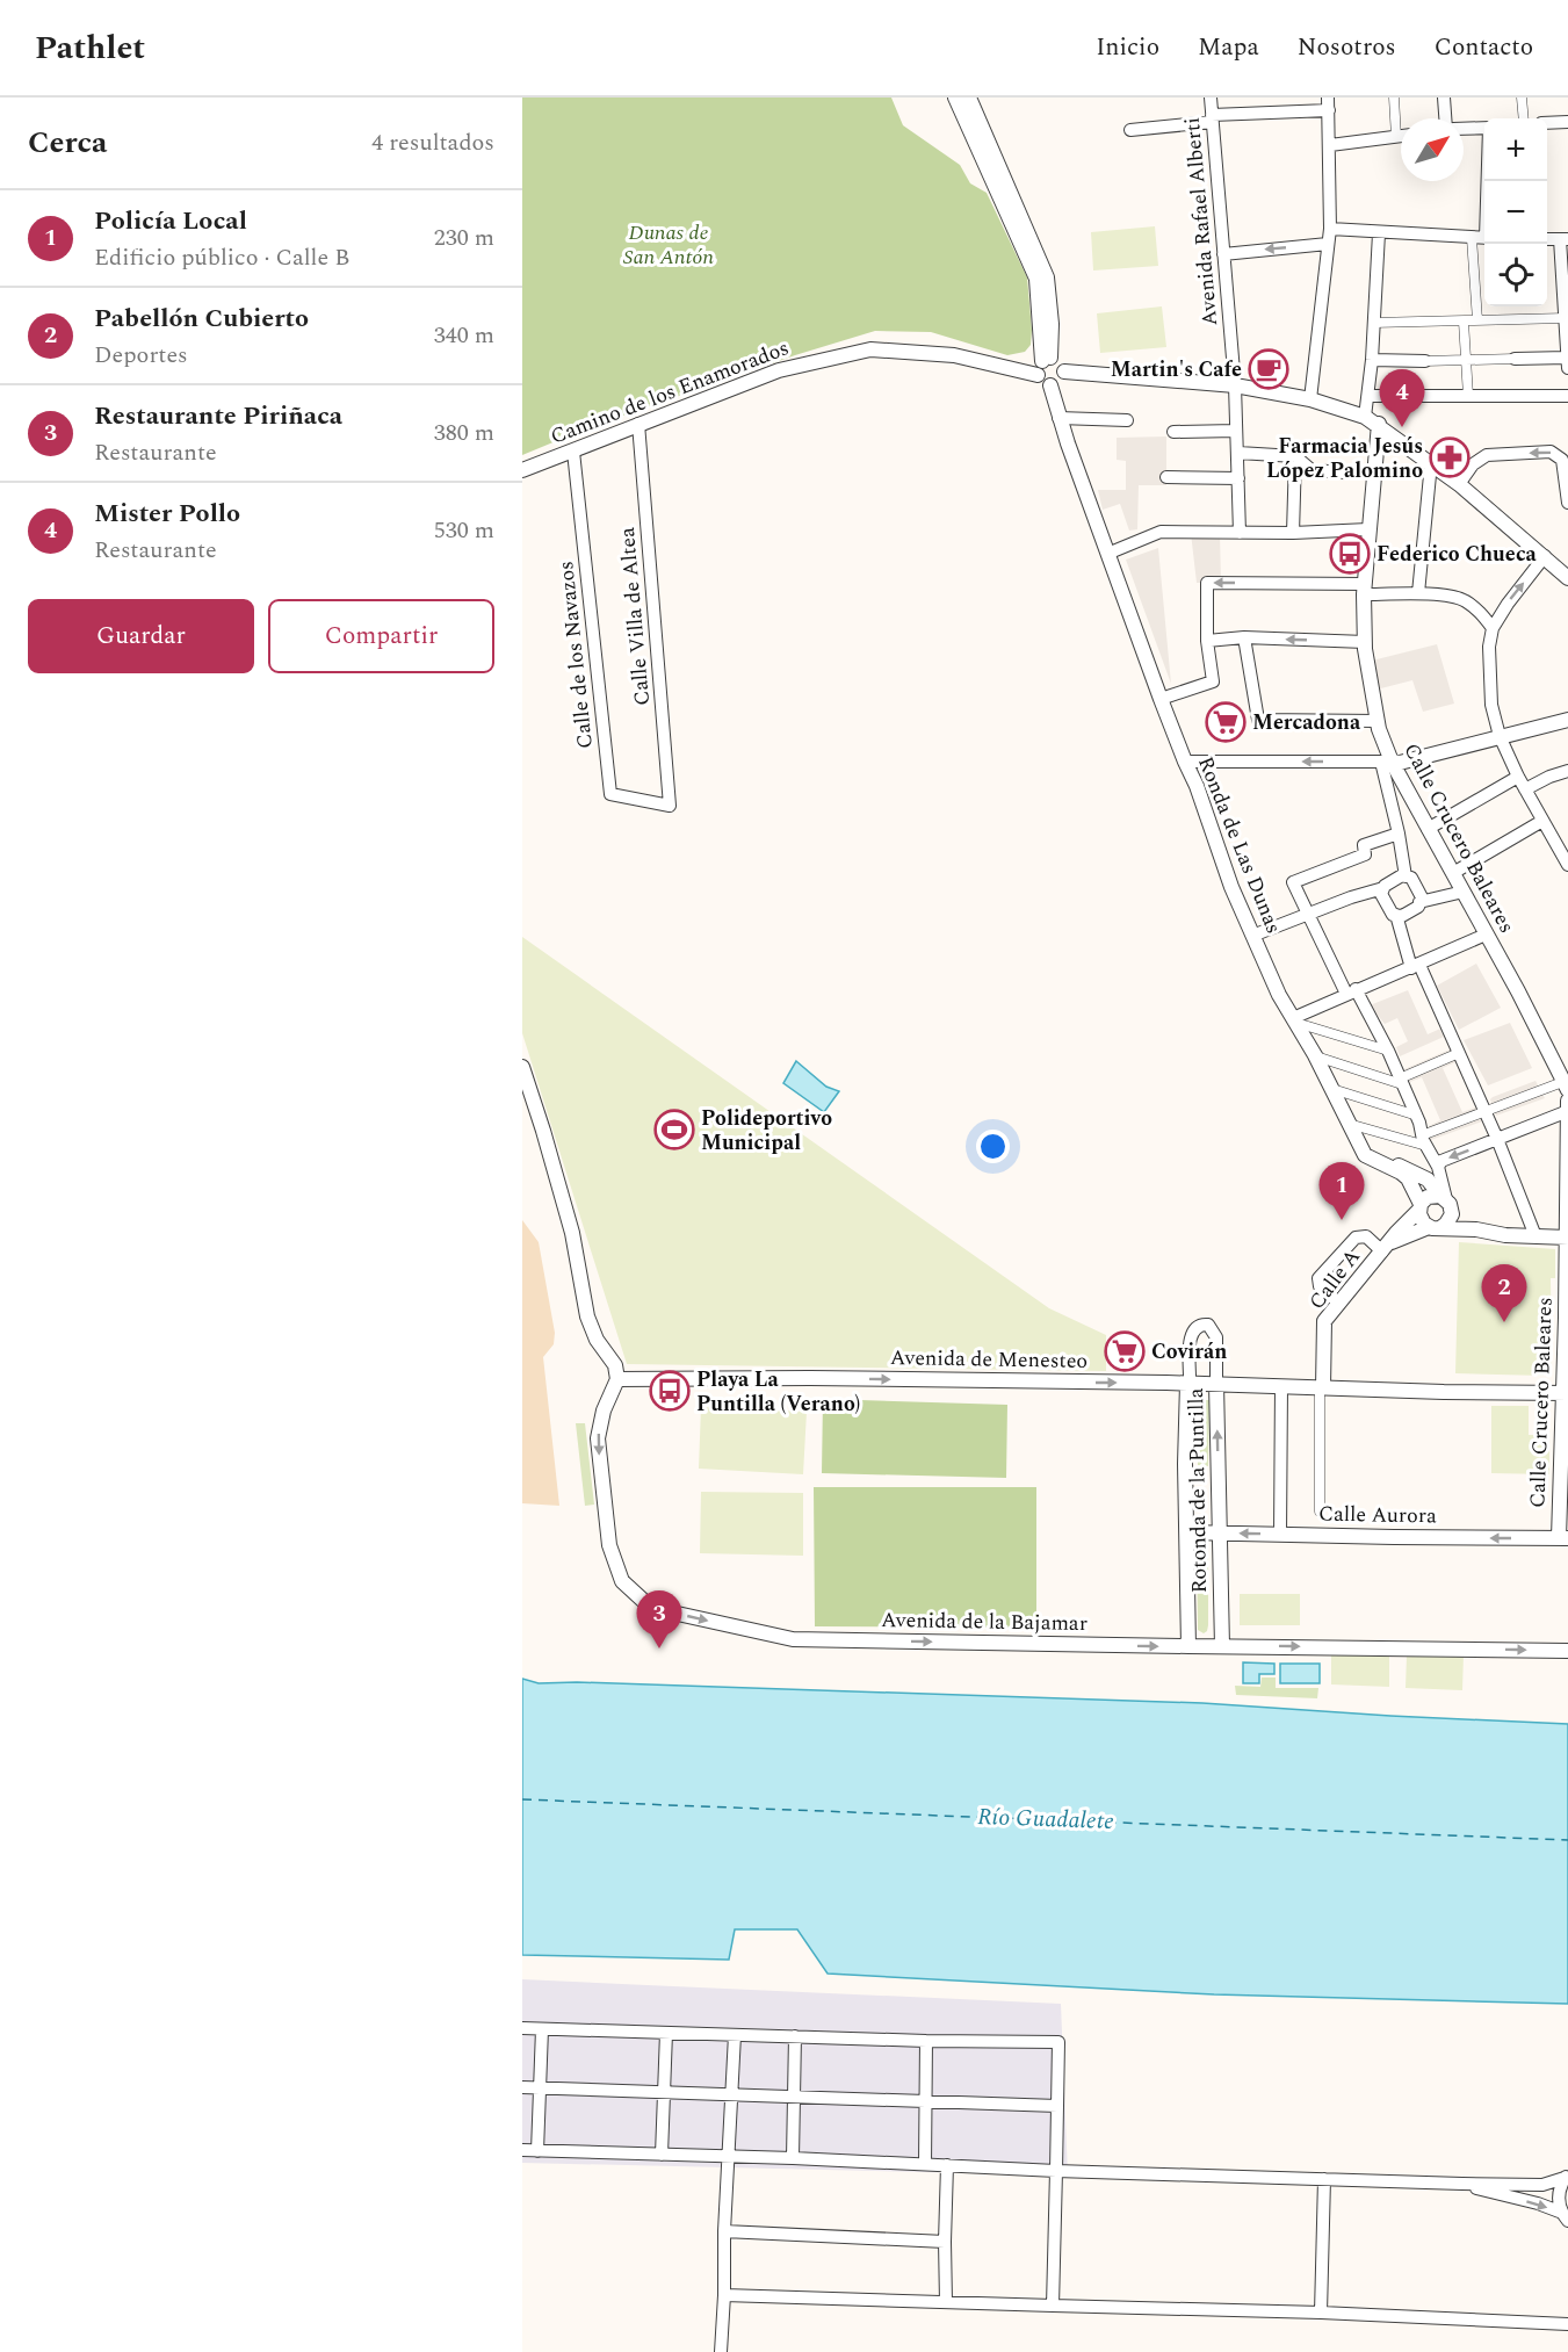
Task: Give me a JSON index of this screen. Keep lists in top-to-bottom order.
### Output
{
  "streets": {
    "street": [
      "Avenida Rafael Alberti",
      "Camino de los Enamorados",
      "Calle Villa de Altea",
      "Calle de los Navazos",
      "Calle Crucero Baleares",
      "Ronda de Las Dunas",
      "Calle A",
      "Avenida de Menesteo",
      "Rotonda de la Puntilla",
      "Calle Aurora",
      "Avenida de la Bajamar"
    ]
  },
  "crossings": [
    ["Camino de los Enamorados", "Calle Villa de Altea"],
    ["Camino de los Enamorados", "Calle de los Navazos"],
    ["Camino de los Enamorados", "Ronda de Las Dunas"],
    ["Calle Villa de Altea", "Calle de los Navazos"],
    ["Calle Crucero Baleares", "Avenida de Menesteo"],
    ["Calle Crucero Baleares", "Calle Aurora"],
    ["Calle A", "Avenida de Menesteo"],
    ["Avenida de Menesteo", "Rotonda de la Puntilla"],
    ["Avenida de Menesteo", "Avenida de la Bajamar"],
    ["Rotonda de la Puntilla", "Calle Aurora"],
    ["Rotonda de la Puntilla", "Avenida de la Bajamar"]
  ],
  "one_way": ["Avenida de Menesteo", "Calle Aurora", "Avenida de la Bajamar"],
  "water": ["Río Guadalete"],
  "parks": ["Dunas de San Antón"],
  "places": {
    "cafe": ["Martin's Cafe"],
    "pharmacy": ["Farmacia Jesús López Palomino"],
    "bus stop": ["Federico Chueca", "Playa La Puntilla (Verano)"],
    "supermarket": ["Mercadona", "Covirán"],
    "sports": ["Polideportivo Municipal"]
  },
  "north": "top right",
  "page": {
    "header": "Pathlet",
    "nav": [
      "Inicio",
      "Mapa",
      "Nosotros",
      "Contacto"
    ],
    "heading": ["Cerca", "4 resultados"],
    "map_buttons": ["+", "−"],
    "list": [
      {
        "mark": "1",
        "name": "Policía Local",
        "note": "Edificio público · Calle B",
        "value": "230 m"
      },
      {
        "mark": "2",
        "name": "Pabellón Cubierto",
        "note": "Deportes",
        "value": "340 m"
      },
      {
        "mark": "3",
        "name": "Restaurante Piriñaca",
        "note": "Restaurante",
        "value": "380 m"
      },
      {
        "mark": "4",
        "name": "Mister Pollo",
        "note": "Restaurante",
        "value": "530 m"
      }
    ],
    "pins": [
      "4",
      "1",
      "2",
      "3"
    ],
    "buttons": ["Guardar", "Compartir"]
  }
}
